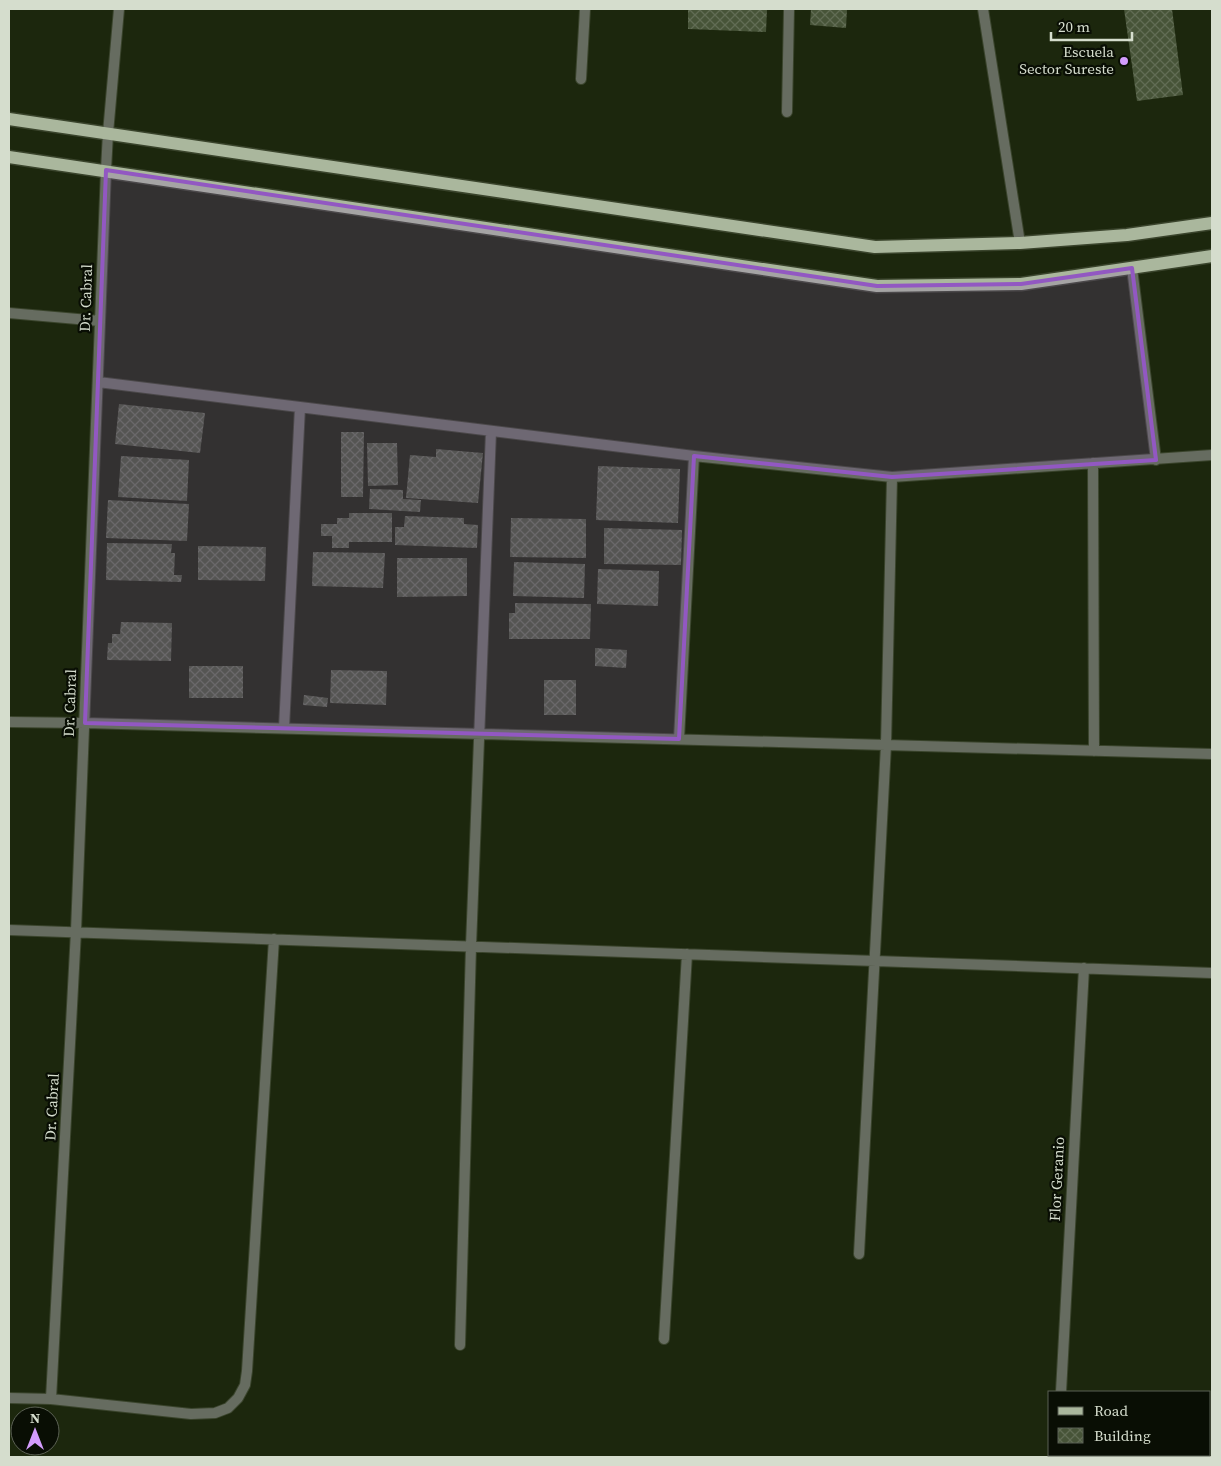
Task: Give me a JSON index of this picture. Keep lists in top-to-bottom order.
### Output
{
  "streets": {
    "street": ["Dr. Cabral", "Flor Geranio"]
  },
  "places": ["Escuela Sector Sureste"],
  "legend": ["Road", "Building"],
  "scale_bar": "20 m",
  "north": "top"
}
